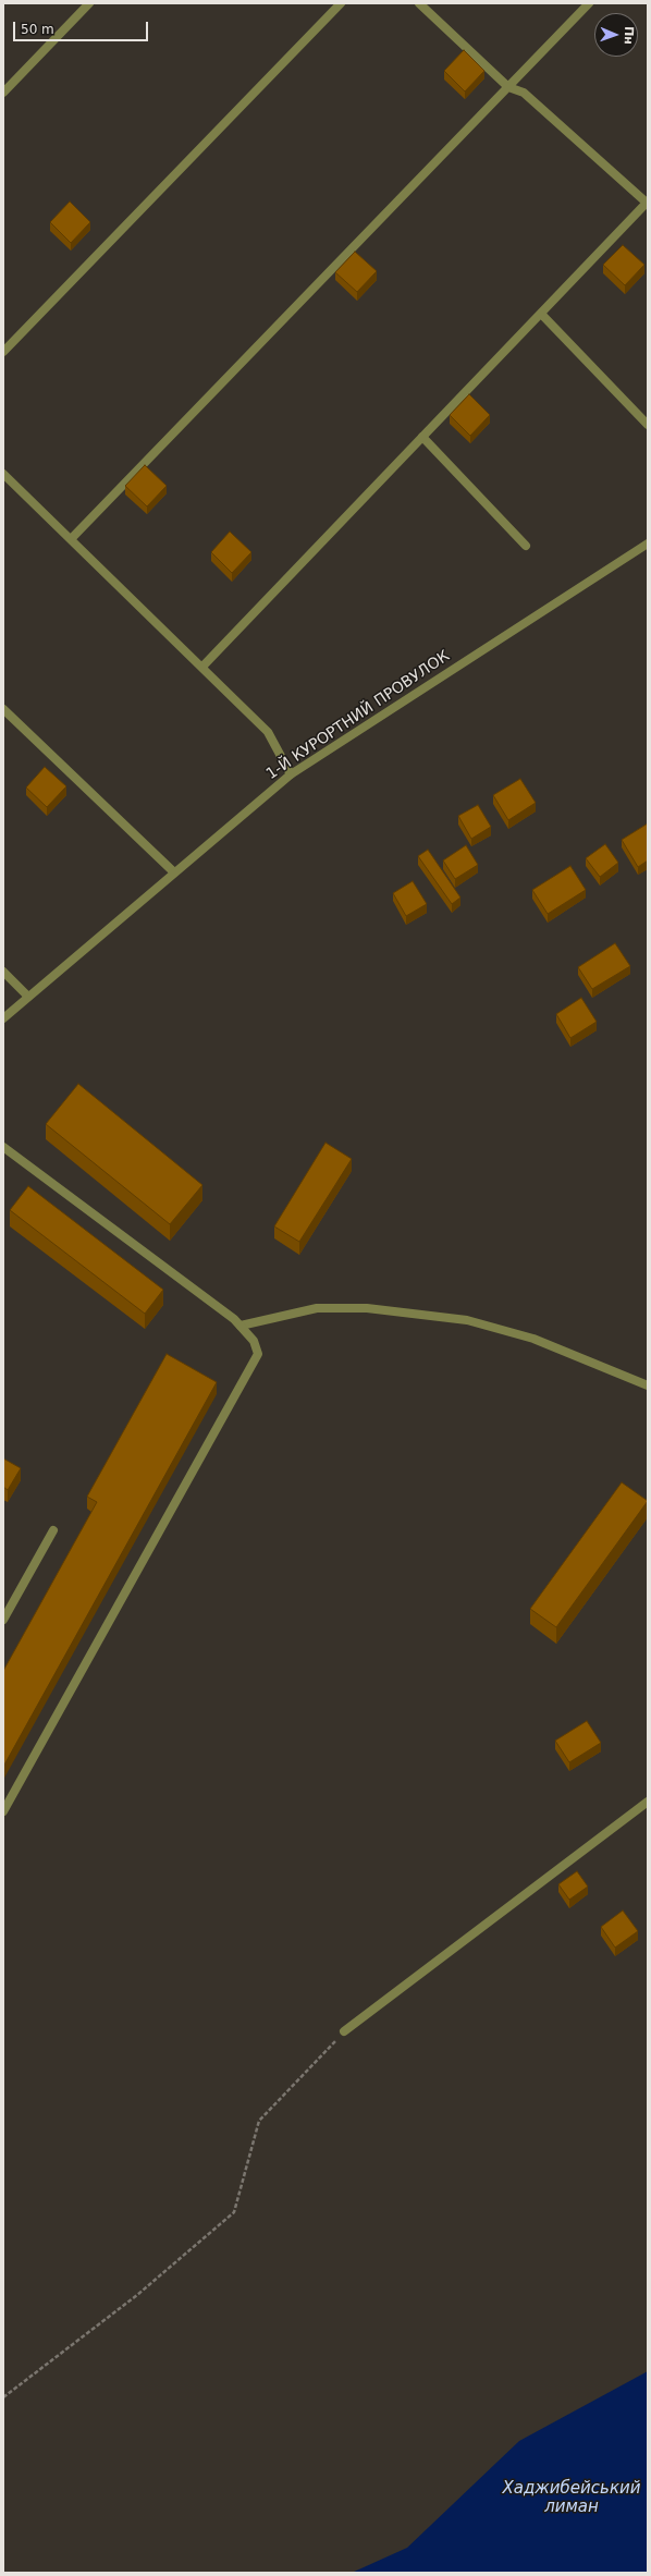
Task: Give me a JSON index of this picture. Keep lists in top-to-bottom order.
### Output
{
  "streets": {
    "street": ["1-Й КУРОРТНИЙ ПРОВУЛОК"]
  },
  "water": ["Хаджибейський лиман"],
  "scale_bar": "50 m",
  "north": "right"
}
